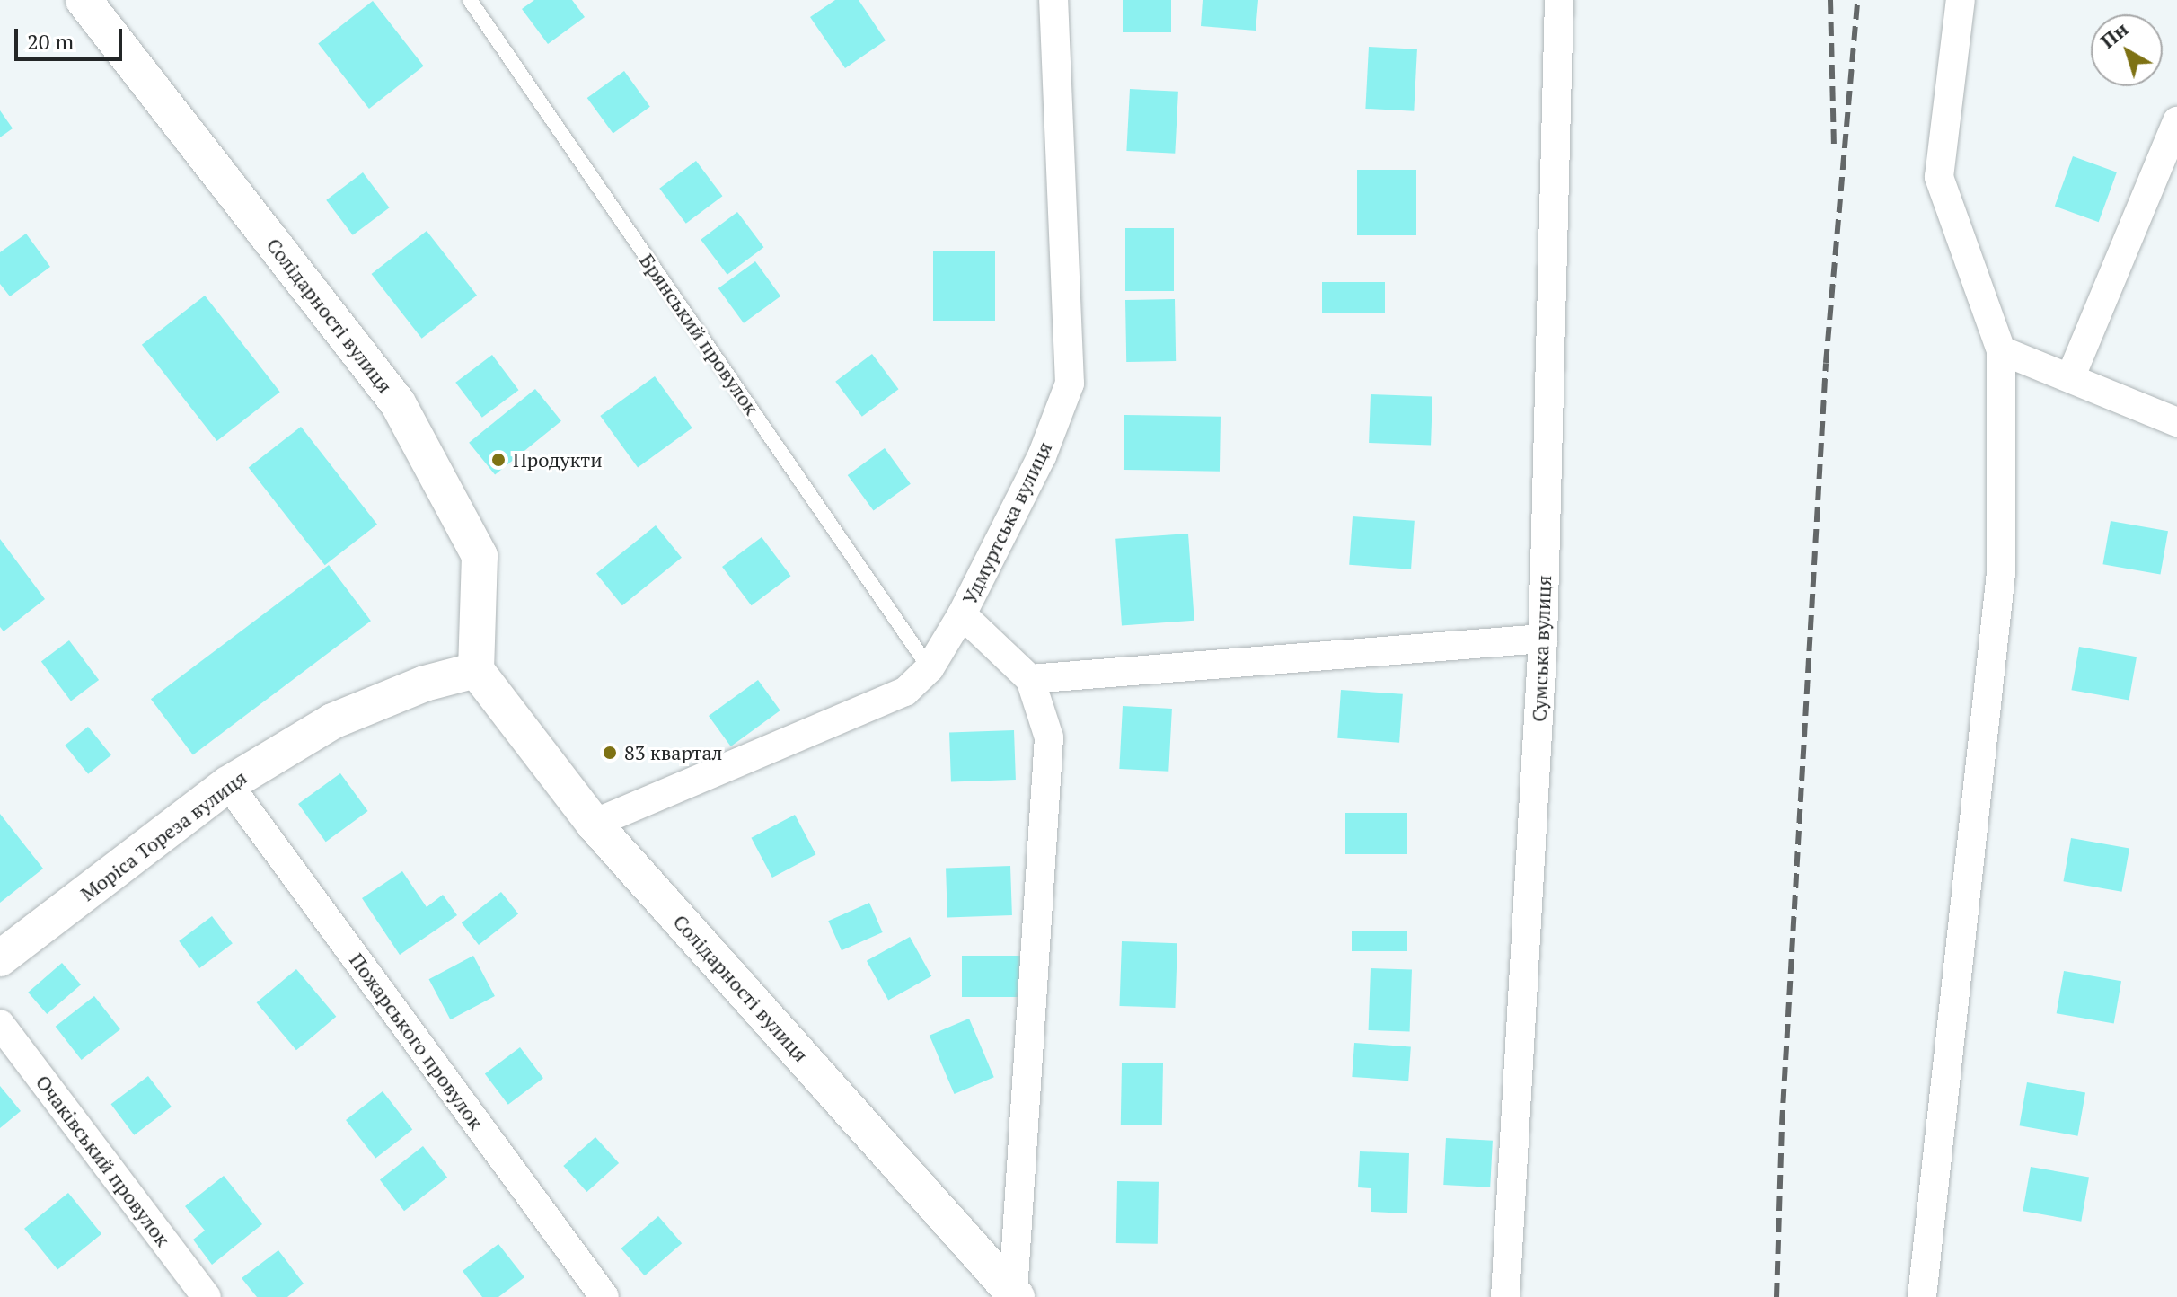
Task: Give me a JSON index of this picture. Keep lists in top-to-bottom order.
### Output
{
  "streets": {
    "street": [
      "Солідарності вулиця",
      "Удмуртська вулиця",
      "Сумська вулиця",
      "Моріса Тореза вулиця",
      "Пожарського провулок",
      "Очакiвський провулок"
    ],
    "lane": ["Брянський провулок"]
  },
  "crossings": [
    ["Солідарності вулиця", "Удмуртська вулиця"],
    ["Солідарності вулиця", "Моріса Тореза вулиця"],
    ["Брянський провулок", "Удмуртська вулиця"],
    ["Моріса Тореза вулиця", "Пожарського провулок"]
  ],
  "places": ["Продукти", "83 квартал"],
  "scale_bar": "20 m",
  "north": "top left"
}
